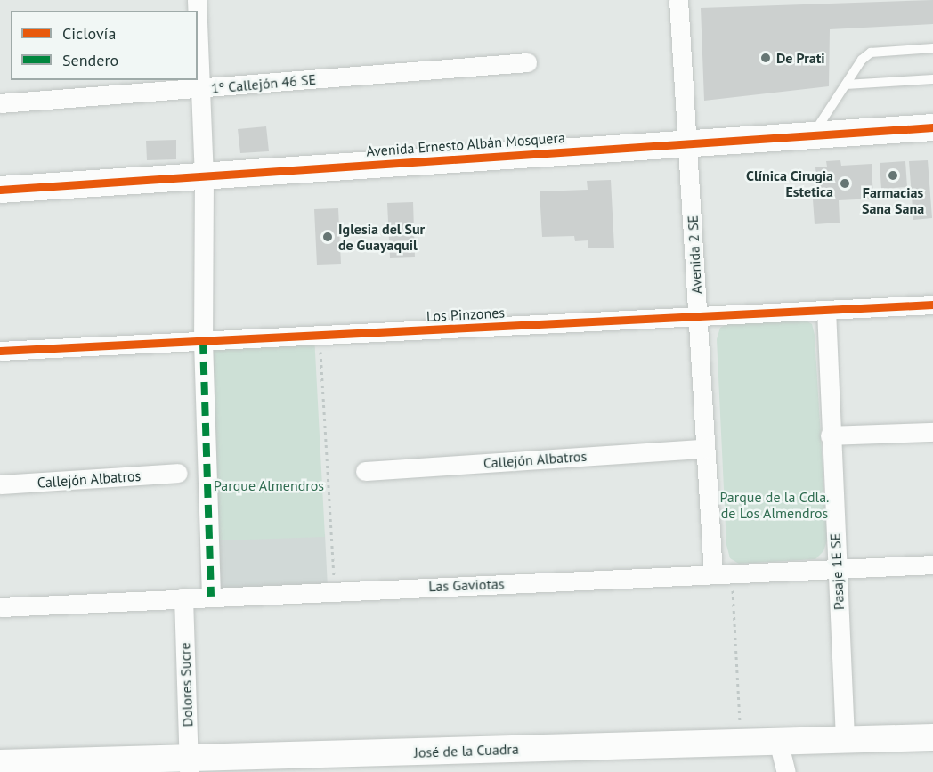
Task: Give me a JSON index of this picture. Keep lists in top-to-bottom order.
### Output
{
  "streets": {
    "street": [
      "1º Callejón 46 SE",
      "Avenida Ernesto Albán Mosquera",
      "Avenida 2 SE",
      "Los Pinzones",
      "Callejón Albatros",
      "Pasaje 1E SE",
      "Las Gaviotas",
      "Dolores Sucre",
      "José de la Cuadra"
    ]
  },
  "crossings": [
    ["Avenida Ernesto Albán Mosquera", "Avenida 2 SE"],
    ["Avenida 2 SE", "Los Pinzones"],
    ["Avenida 2 SE", "Callejón Albatros"],
    ["Avenida 2 SE", "Las Gaviotas"],
    ["Los Pinzones", "Pasaje 1E SE"],
    ["Pasaje 1E SE", "Las Gaviotas"],
    ["Pasaje 1E SE", "José de la Cuadra"],
    ["Las Gaviotas", "Dolores Sucre"],
    ["Dolores Sucre", "José de la Cuadra"]
  ],
  "parks": ["Parque Almendros", "Parque de la Cdla. de Los Almendros"],
  "places": [
    "De Prati",
    "Farmacias Sana Sana",
    "Clínica Cirugia Estetica",
    "Iglesia del Sur de Guayaquil"
  ],
  "legend": ["Ciclovía", "Sendero"]
}
